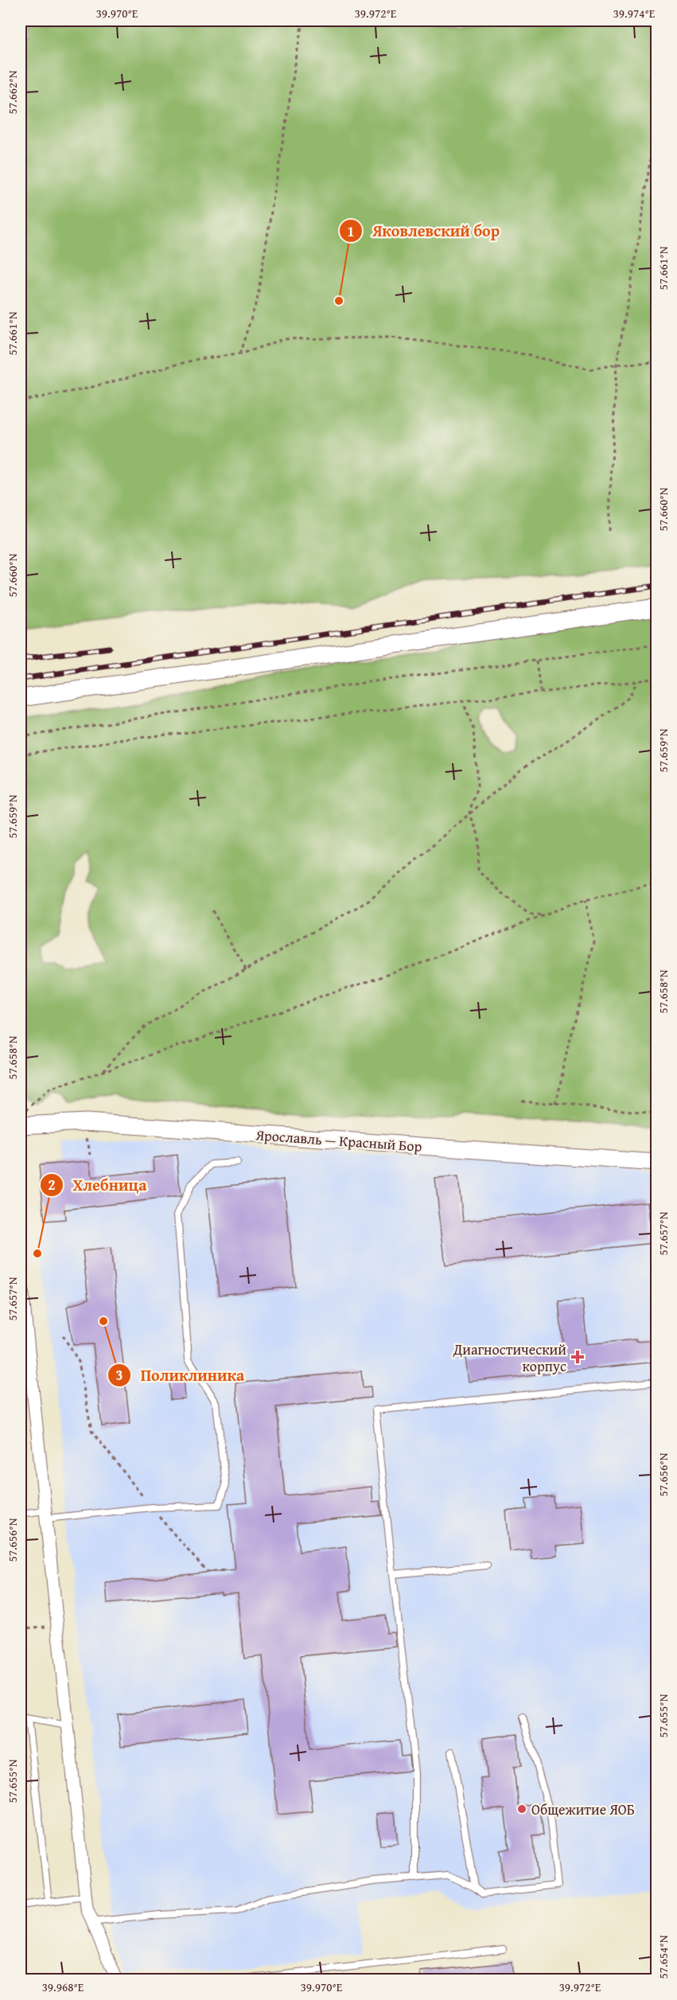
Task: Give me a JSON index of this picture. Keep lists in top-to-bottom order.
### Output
{
  "streets": {
    "street": ["Ярославль — Красный Бор"]
  },
  "places": {
    "other": [
      "Яковлевский бор",
      "Хлебница",
      "Поликлиника",
      "Общежитие ЯОБ"
    ],
    "health": ["Диагностический корпус"]
  },
  "coordinates": [
    "39.970°E",
    "39.972°E",
    "39.974°E",
    "57.662°N",
    "57.661°N",
    "57.660°N",
    "57.659°N",
    "57.658°N",
    "57.657°N",
    "57.656°N",
    "57.655°N",
    "57.654°N",
    "39.968°E"
  ]
}
